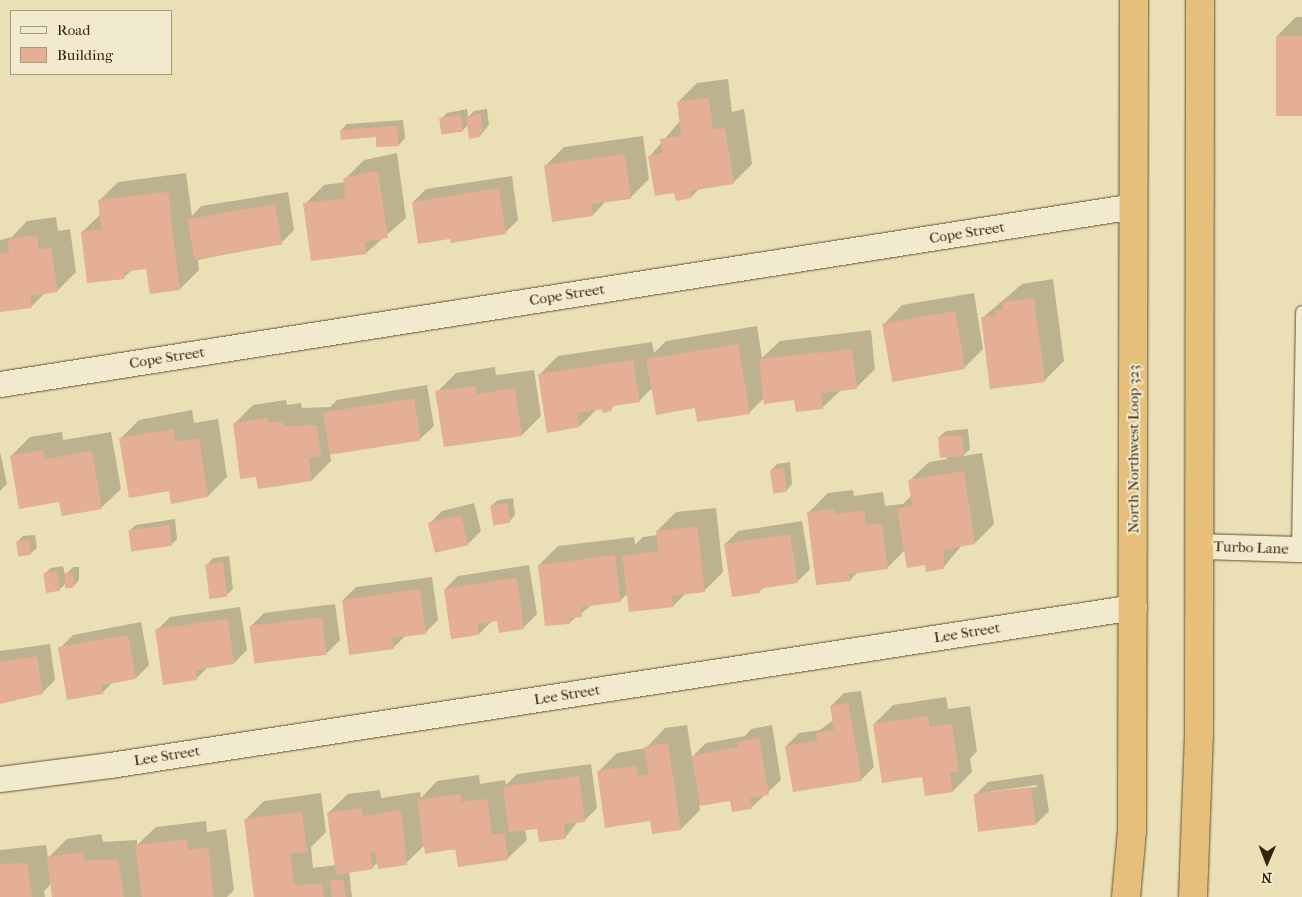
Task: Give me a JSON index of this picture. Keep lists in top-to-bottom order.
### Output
{
  "streets": {
    "highway": ["North Northwest Loop 323"],
    "street": ["Cope Street", "Turbo Lane", "Lee Street"]
  },
  "crossings": [
    ["Cope Street", "North Northwest Loop 323"],
    ["North Northwest Loop 323", "Lee Street"]
  ],
  "legend": ["Road", "Building"],
  "north": "bottom"
}
